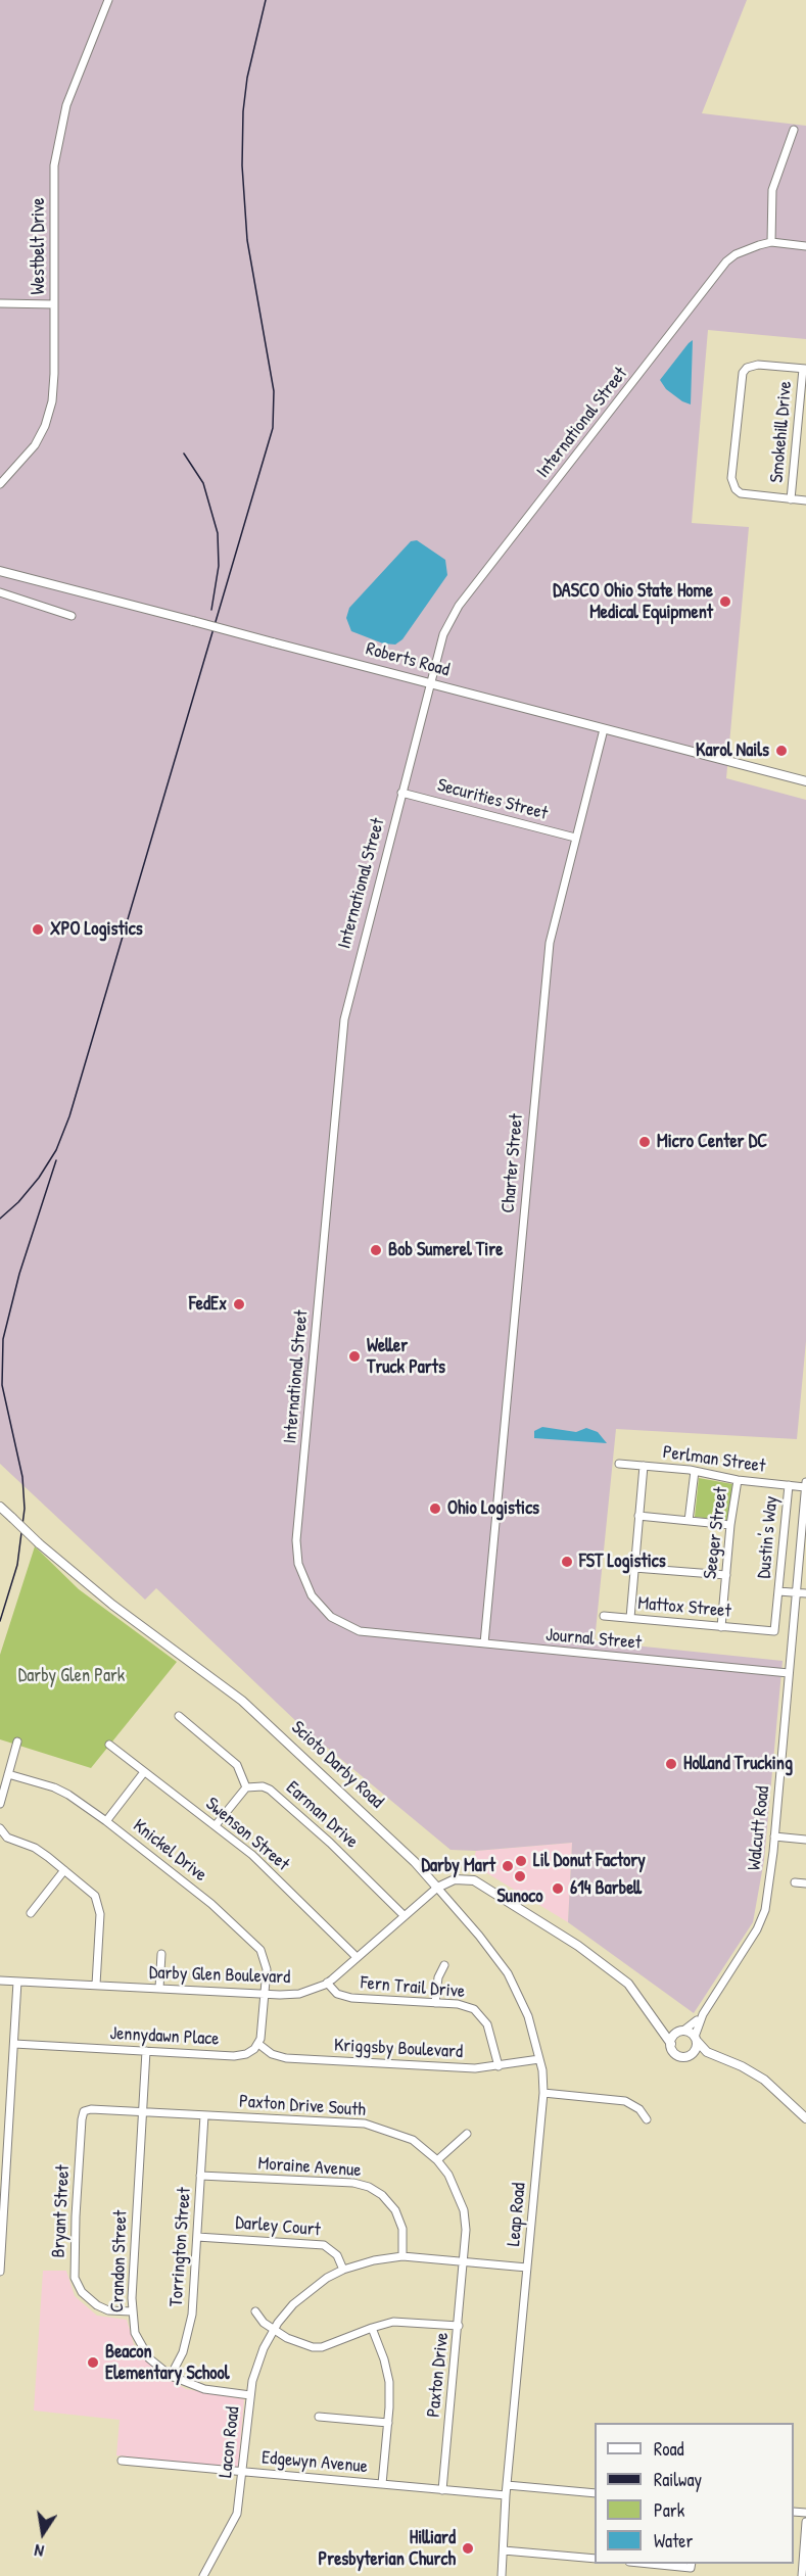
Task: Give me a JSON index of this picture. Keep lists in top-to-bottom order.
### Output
{
  "streets": {
    "main road": ["Roberts Road", "Scioto Darby Road"],
    "street": [
      "Westbelt Drive",
      "International Street",
      "Smokehill Drive",
      "Securities Street",
      "Charter Street",
      "Perlman Street",
      "Seeger Street",
      "Dustin's Way",
      "Mattox Street",
      "Journal Street",
      "Earman Drive",
      "Walcutt Road",
      "Swenson Street",
      "Knickel Drive",
      "Darby Glen Boulevard",
      "Fern Trail Drive",
      "Jennydawn Place",
      "Kriggsby Boulevard",
      "Paxton Drive South",
      "Moraine Avenue",
      "Bryant Street",
      "Leap Road",
      "Darley Court",
      "Torrington Street",
      "Crandon Street",
      "Paxton Drive",
      "Lacon Road",
      "Edgewyn Avenue"
    ]
  },
  "crossings": [
    ["International Street", "Roberts Road"],
    ["International Street", "Securities Street"],
    ["International Street", "Journal Street"],
    ["Roberts Road", "Charter Street"],
    ["Securities Street", "Charter Street"],
    ["Charter Street", "Journal Street"],
    ["Perlman Street", "Seeger Street"],
    ["Perlman Street", "Dustin's Way"],
    ["Perlman Street", "Walcutt Road"],
    ["Seeger Street", "Mattox Street"],
    ["Dustin's Way", "Mattox Street"],
    ["Dustin's Way", "Walcutt Road"],
    ["Journal Street", "Walcutt Road"],
    ["Scioto Darby Road", "Darby Glen Boulevard"],
    ["Scioto Darby Road", "Leap Road"],
    ["Earman Drive", "Darby Glen Boulevard"],
    ["Swenson Street", "Darby Glen Boulevard"],
    ["Knickel Drive", "Darby Glen Boulevard"],
    ["Darby Glen Boulevard", "Fern Trail Drive"],
    ["Darby Glen Boulevard", "Leap Road"],
    ["Fern Trail Drive", "Kriggsby Boulevard"],
    ["Jennydawn Place", "Kriggsby Boulevard"],
    ["Jennydawn Place", "Crandon Street"],
    ["Kriggsby Boulevard", "Leap Road"],
    ["Paxton Drive South", "Bryant Street"],
    ["Paxton Drive South", "Torrington Street"],
    ["Paxton Drive South", "Crandon Street"],
    ["Paxton Drive South", "Paxton Drive"],
    ["Paxton Drive South", "Lacon Road"],
    ["Moraine Avenue", "Torrington Street"],
    ["Moraine Avenue", "Lacon Road"],
    ["Bryant Street", "Crandon Street"],
    ["Leap Road", "Lacon Road"],
    ["Leap Road", "Edgewyn Avenue"],
    ["Darley Court", "Torrington Street"],
    ["Darley Court", "Lacon Road"],
    ["Torrington Street", "Crandon Street"],
    ["Crandon Street", "Lacon Road"],
    ["Paxton Drive", "Lacon Road"],
    ["Paxton Drive", "Edgewyn Avenue"],
    ["Lacon Road", "Edgewyn Avenue"]
  ],
  "parks": ["Darby Glen Park"],
  "places": [
    "DASCO Ohio State Home Medical Equipment",
    "Karol Nails",
    "XPO Logistics",
    "Micro Center DC",
    "Bob Sumerel Tire",
    "FedEx",
    "Weller Truck Parts",
    "Ohio Logistics",
    "FST Logistics",
    "Holland Trucking",
    "Lil Donut Factory",
    "Darby Mart",
    "Sunoco",
    "614 Barbell",
    "Beacon Elementary School",
    "Hilliard Presbyterian Church"
  ],
  "legend": [
    "Road",
    "Railway",
    "Park",
    "Water"
  ],
  "north": "bottom"
}
